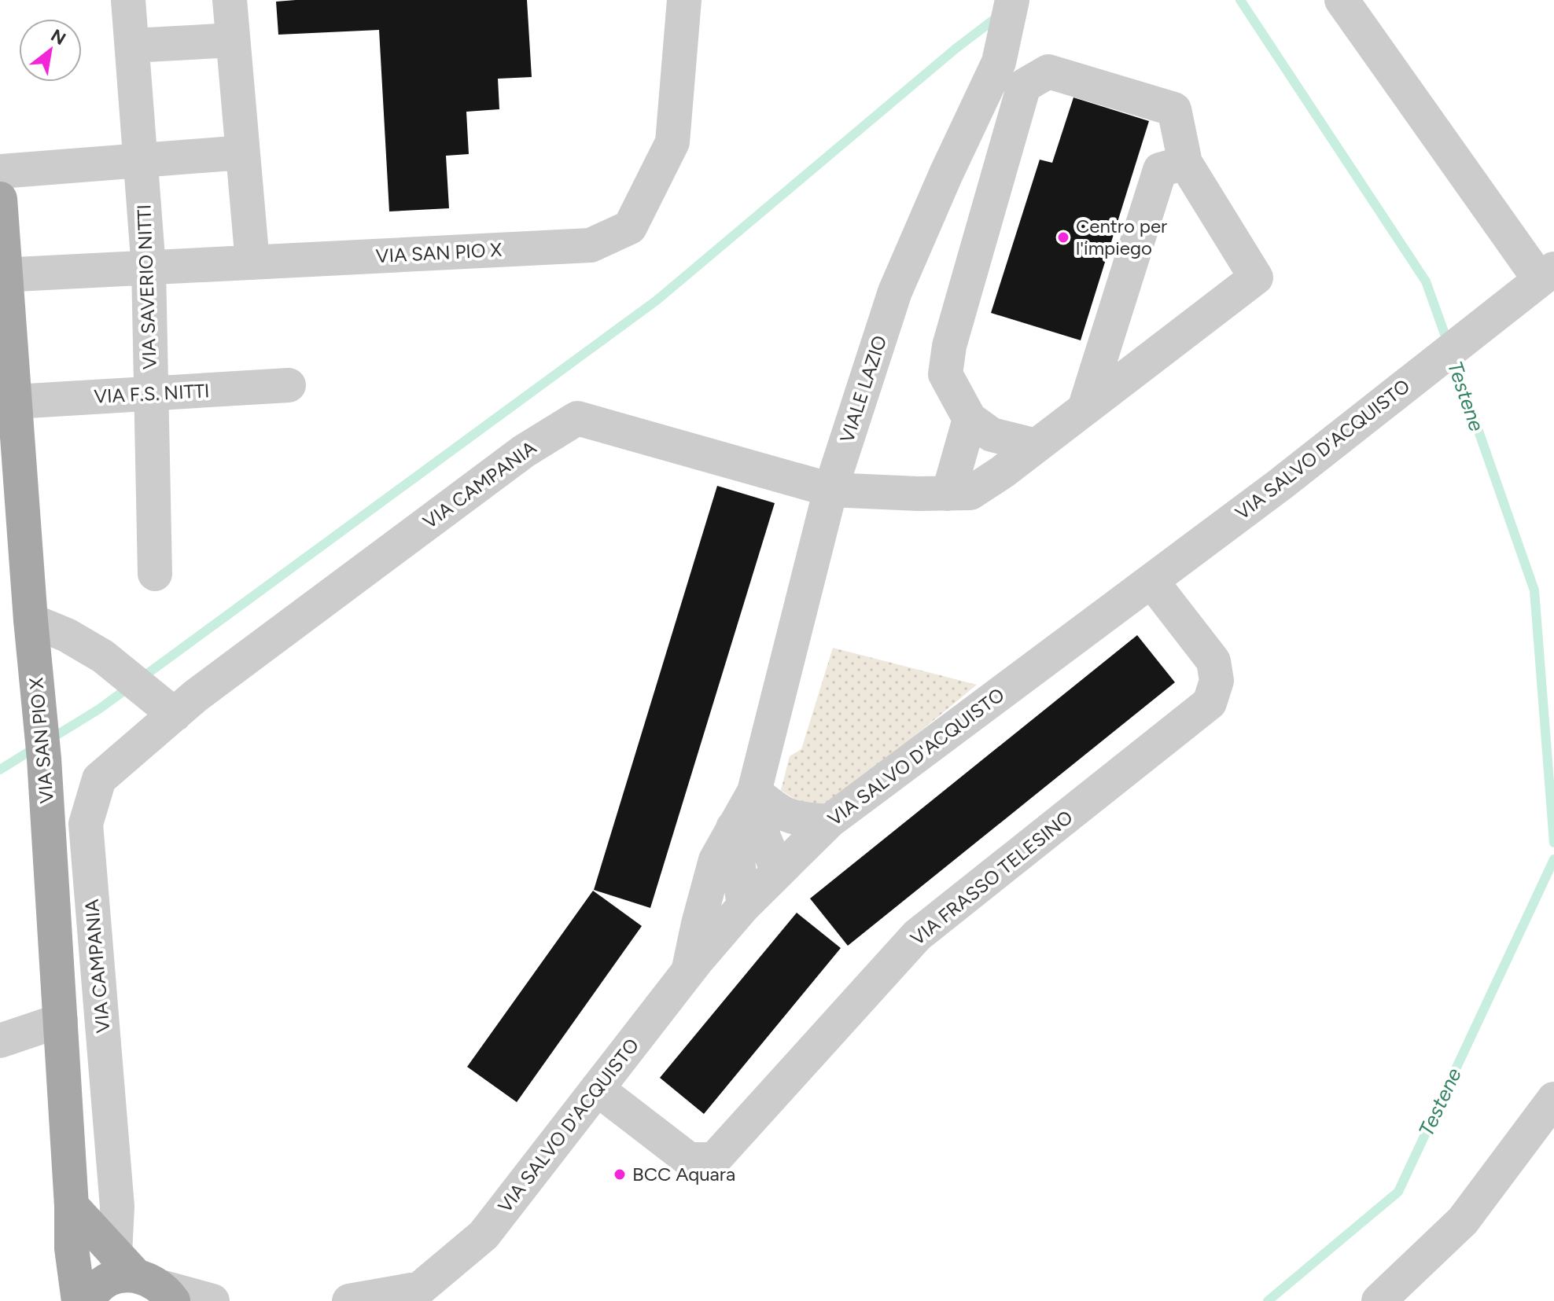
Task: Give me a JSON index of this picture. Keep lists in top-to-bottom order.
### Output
{
  "streets": {
    "main road": ["VIA SAN PIO X"],
    "street": [
      "VIA SAVERIO NITTI",
      "VIALE LAZIO",
      "VIA F.S. NITTI",
      "VIA SALVO D'ACQUISTO",
      "VIA CAMPANIA",
      "VIA FRASSO TELESINO"
    ]
  },
  "crossings": [
    ["VIA SAN PIO X", "VIA SAVERIO NITTI"],
    ["VIA SAN PIO X", "VIA F.S. NITTI"],
    ["VIA SAVERIO NITTI", "VIA F.S. NITTI"],
    ["VIALE LAZIO", "VIA SALVO D'ACQUISTO"],
    ["VIALE LAZIO", "VIA CAMPANIA"],
    ["VIA SALVO D'ACQUISTO", "VIA FRASSO TELESINO"]
  ],
  "water": ["Testene"],
  "places": ["Centro per l'impiego", "BCC Aquara"],
  "north": "top right"
}
